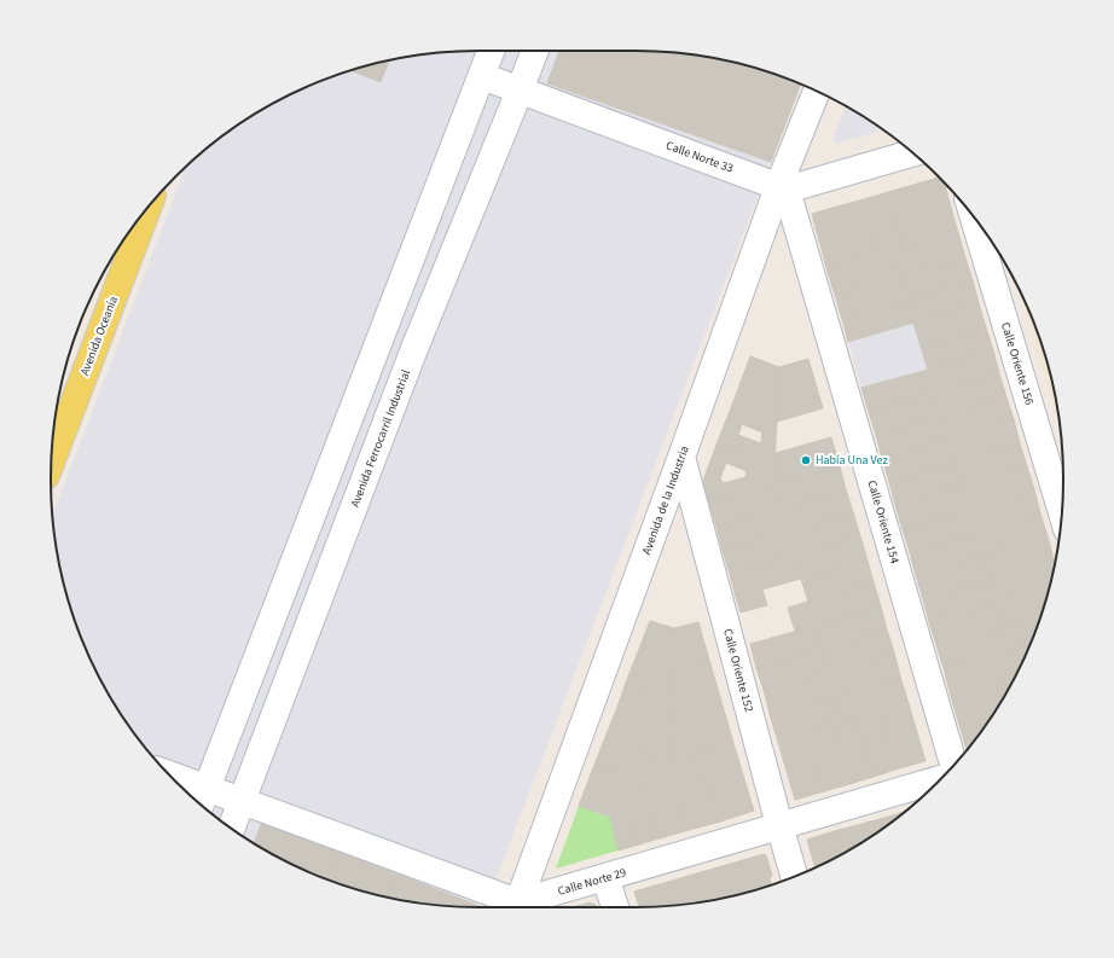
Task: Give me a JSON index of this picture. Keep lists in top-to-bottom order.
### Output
{
  "streets": {
    "main road": ["Avenida Oceanía"],
    "street": [
      "Calle Norte 33",
      "Calle Oriente 156",
      "Avenida Ferrocarril Industrial",
      "Avenida de la Industria",
      "Calle Oriente 154",
      "Calle Oriente 152",
      "Calle Norte 29"
    ]
  },
  "crossings": [
    ["Calle Norte 33", "Avenida Ferrocarril Industrial"],
    ["Calle Norte 33", "Avenida de la Industria"],
    ["Calle Norte 33", "Calle Oriente 154"],
    ["Avenida de la Industria", "Calle Oriente 154"],
    ["Avenida de la Industria", "Calle Oriente 152"],
    ["Calle Oriente 152", "Calle Norte 29"]
  ],
  "places": ["Había Una Vez"]
}
